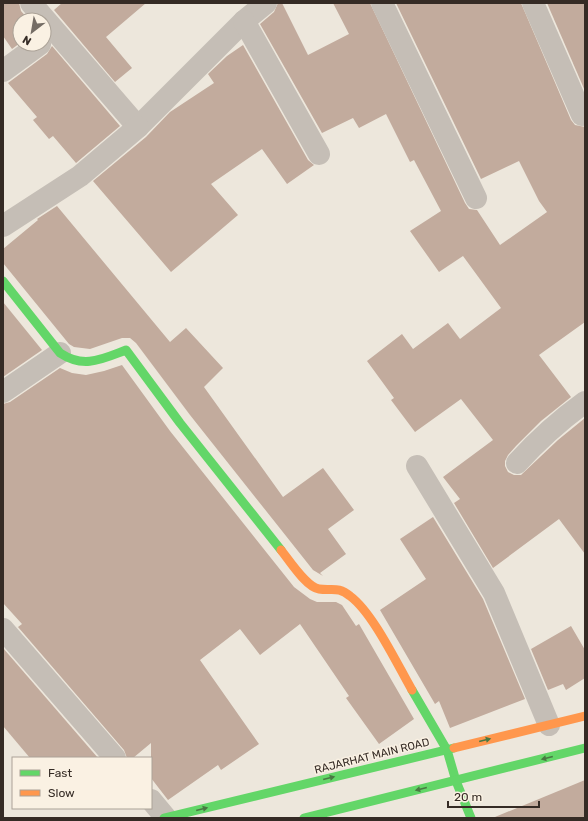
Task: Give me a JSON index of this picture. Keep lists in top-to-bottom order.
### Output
{
  "streets": {
    "street": ["RAJARHAT MAIN ROAD"]
  },
  "legend": ["Fast", "Slow"],
  "scale_bar": "20 m",
  "north": "bottom left"
}
